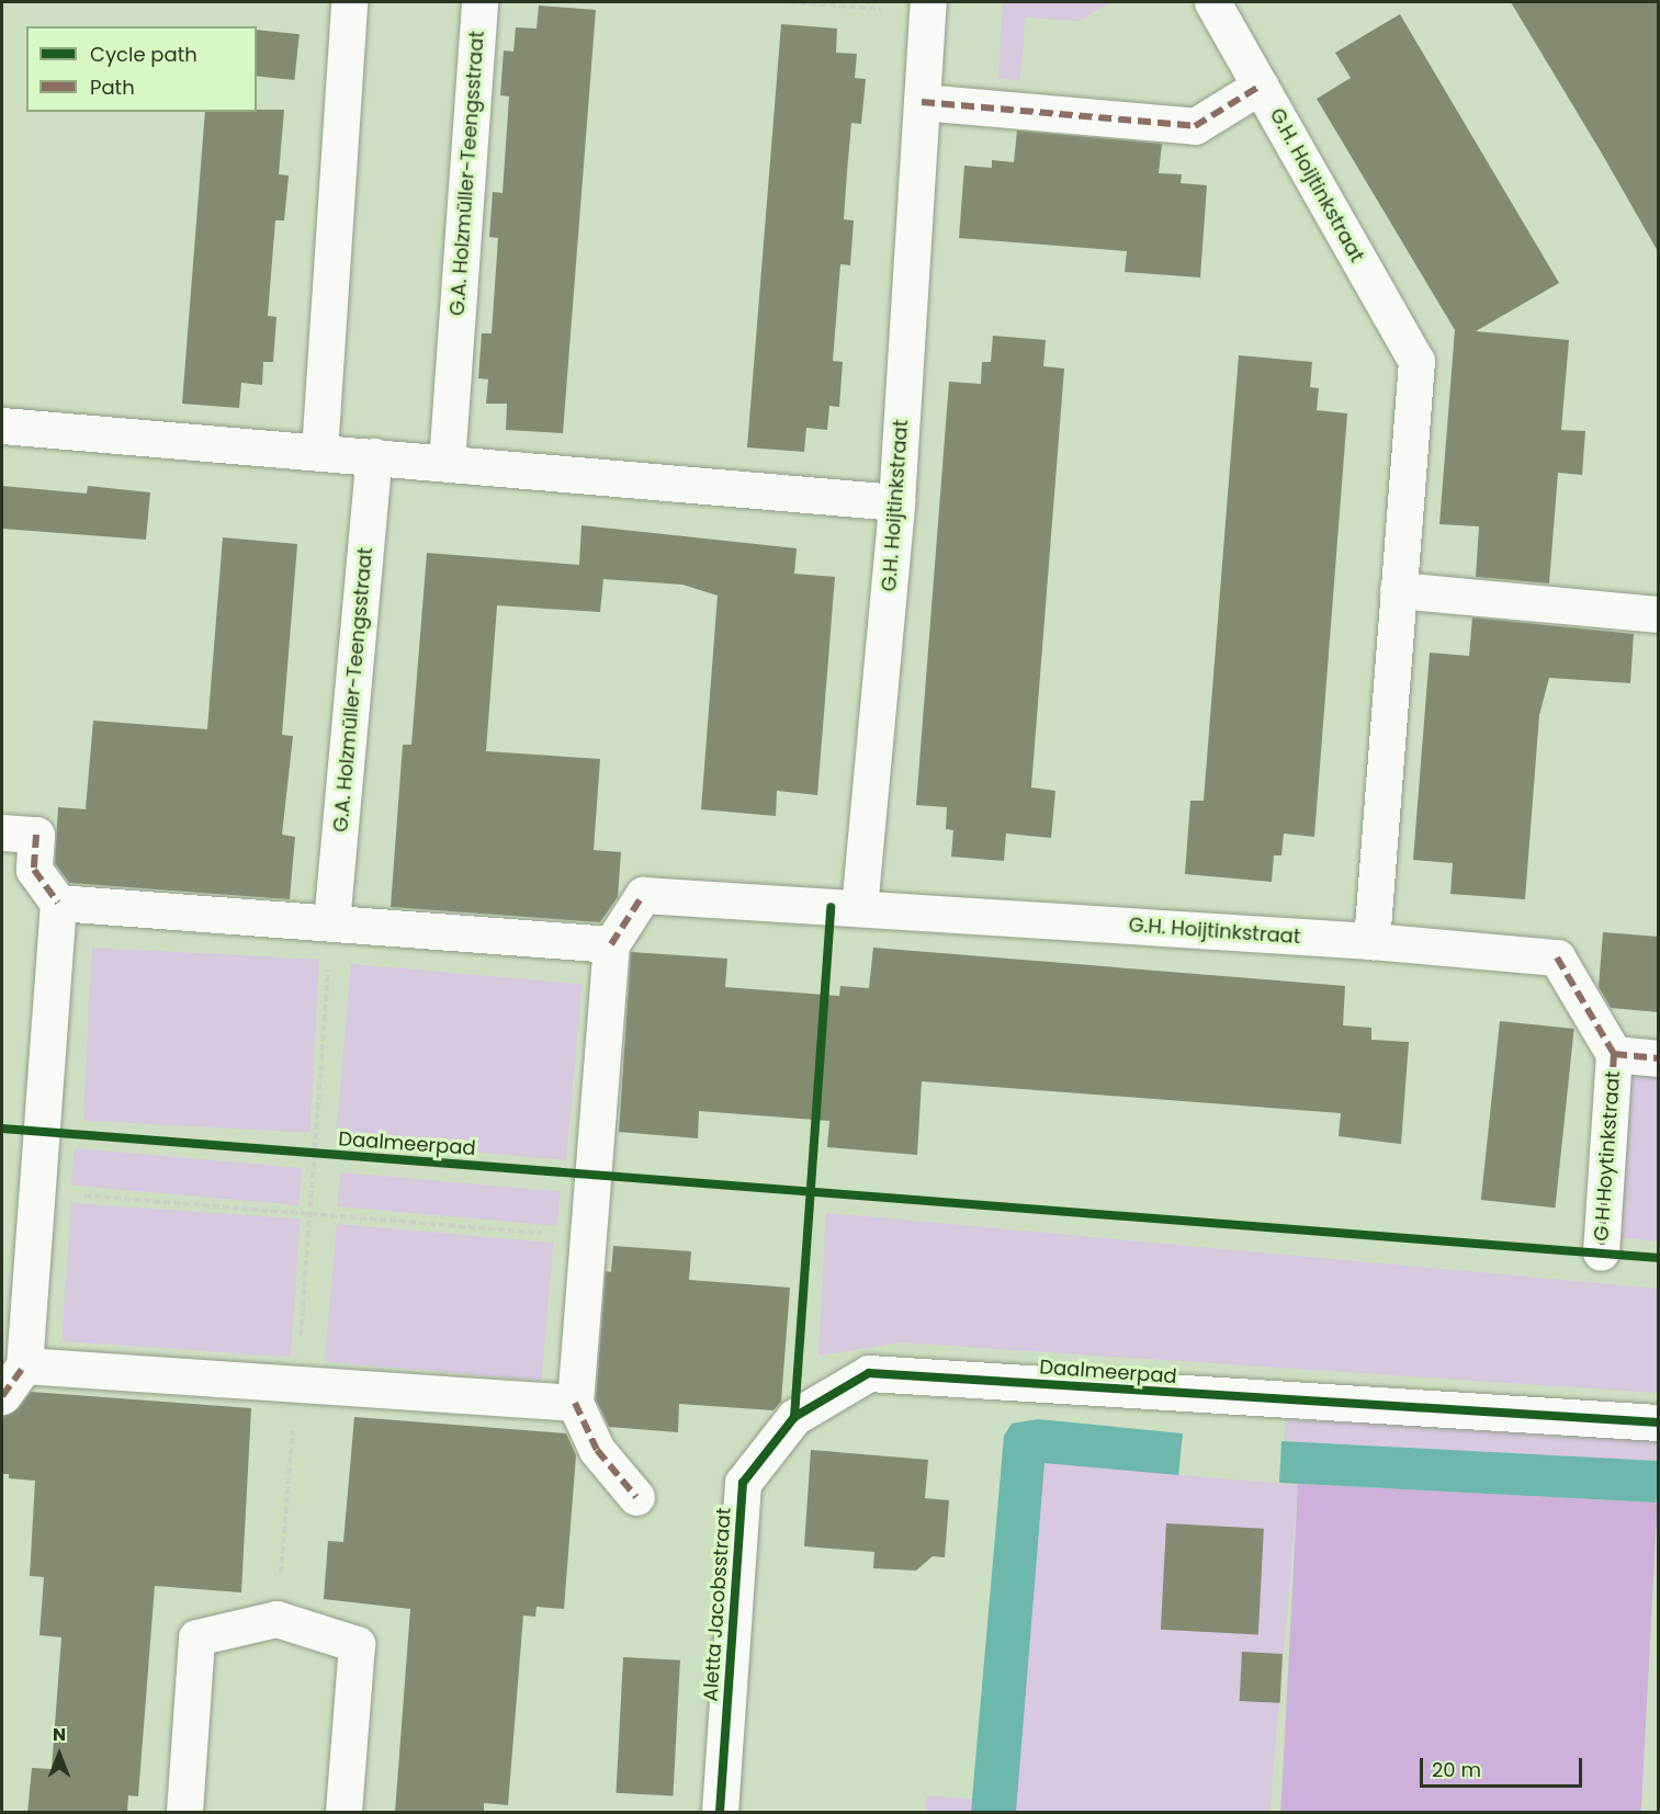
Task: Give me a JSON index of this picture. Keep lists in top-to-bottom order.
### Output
{
  "streets": {
    "street": [
      "G.A. Holzmüller-Teengsstraat",
      "G.H. Hoijtinkstraat",
      "Daalmeerpad",
      "G H Hoytinkstraat",
      "Aletta Jacobsstraat"
    ]
  },
  "crossings": [
    ["G.H. Hoijtinkstraat", "G H Hoytinkstraat"],
    ["Daalmeerpad", "Aletta Jacobsstraat"]
  ],
  "legend": ["Cycle path", "Path"],
  "scale_bar": "20 m",
  "north": "top"
}
